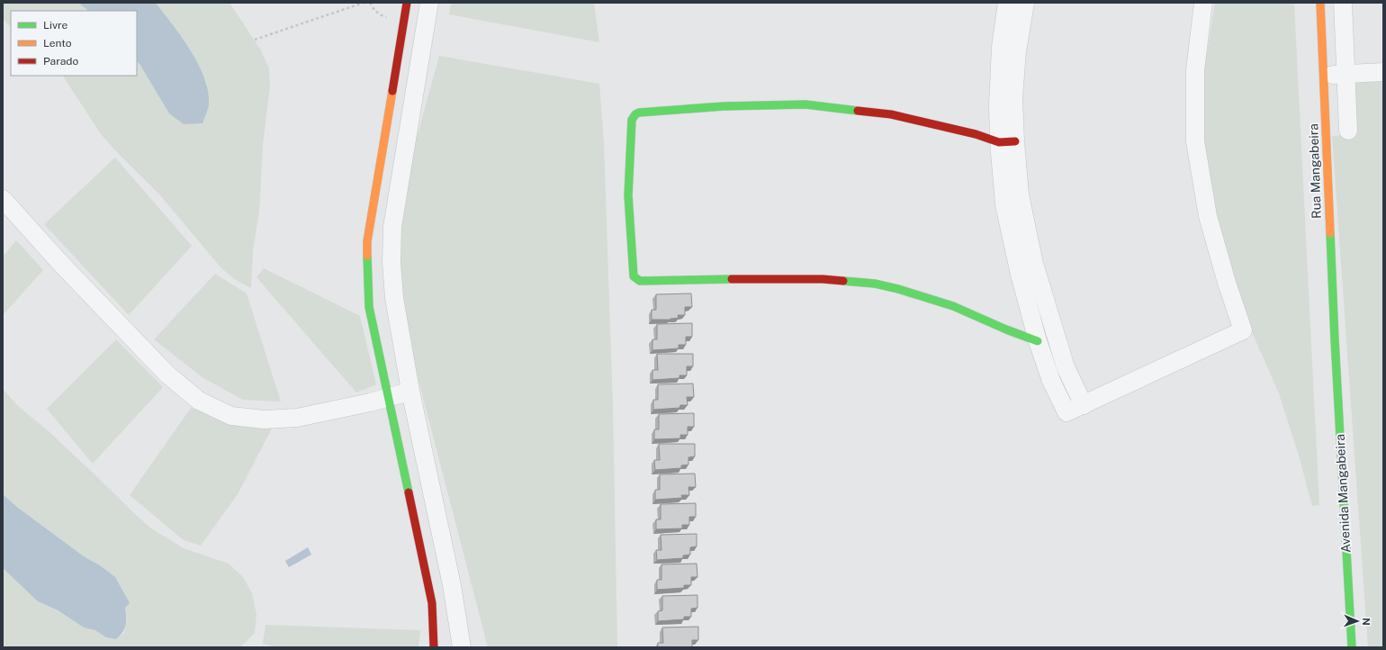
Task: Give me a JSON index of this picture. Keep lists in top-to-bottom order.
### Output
{
  "streets": {
    "street": ["Rua Mangabeira", "Avenida Mangabeira"]
  },
  "crossings": [
    ["Rua Mangabeira", "Avenida Mangabeira"]
  ],
  "legend": ["Livre", "Lento", "Parado"],
  "north": "right"
}
